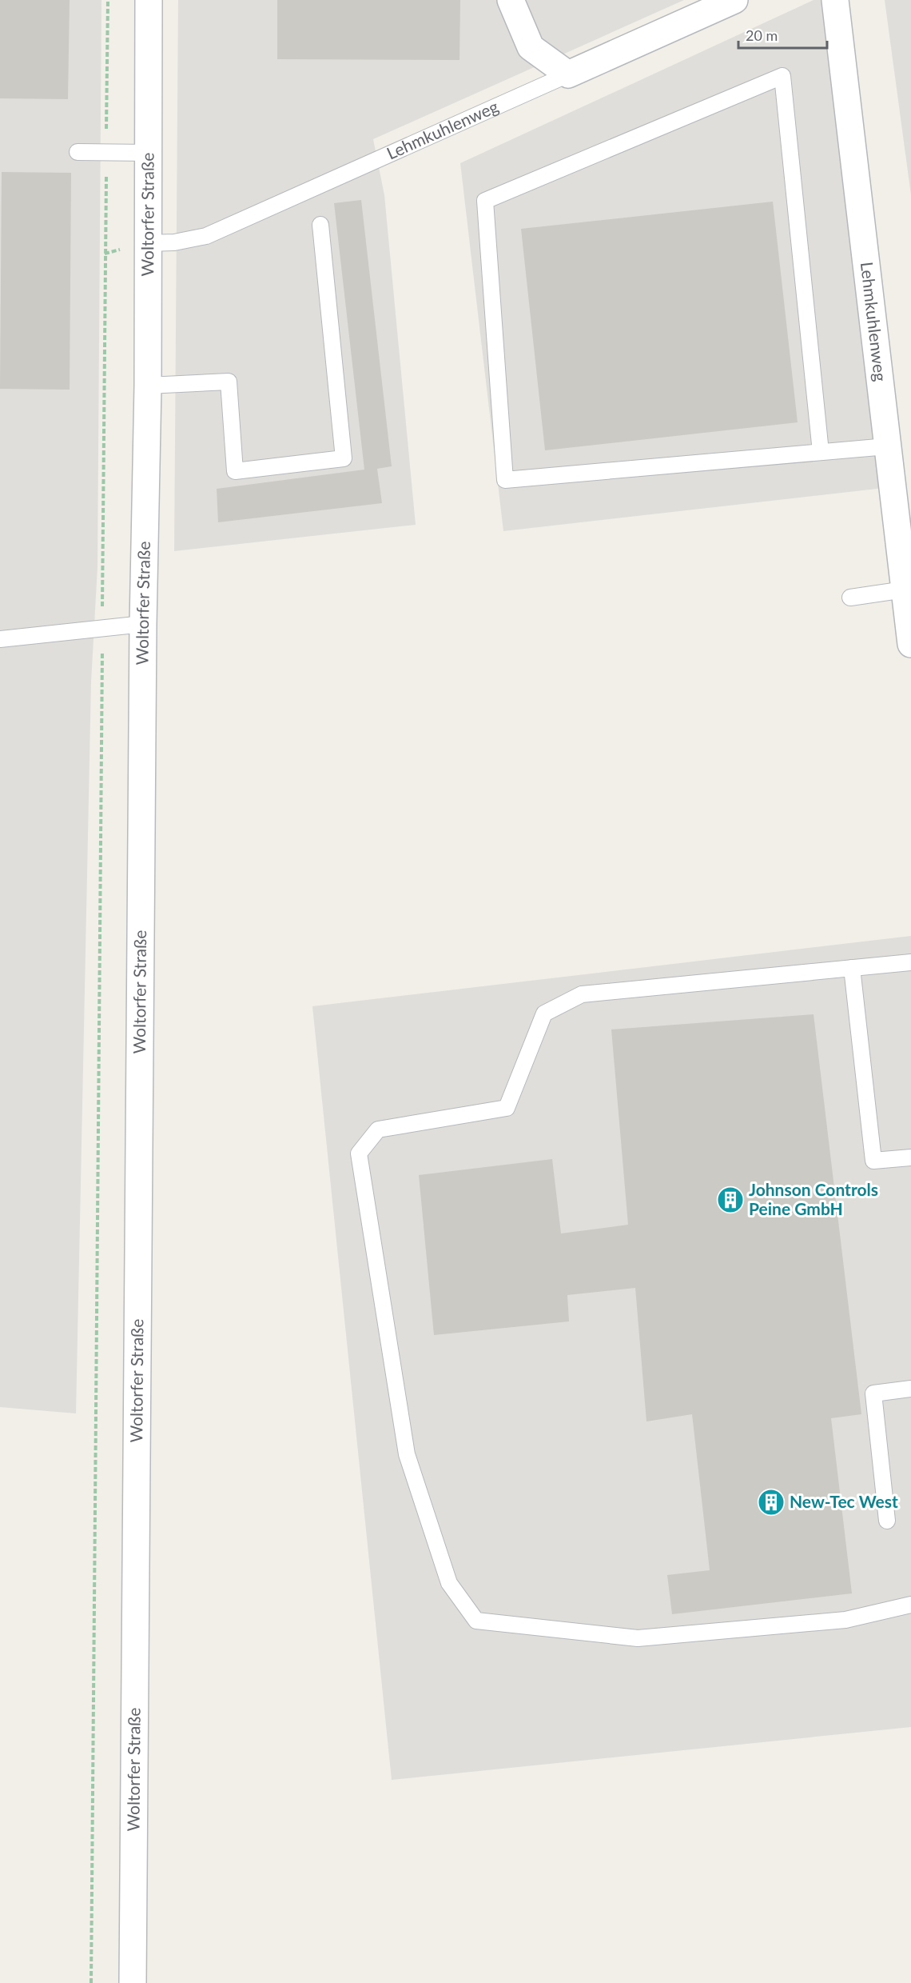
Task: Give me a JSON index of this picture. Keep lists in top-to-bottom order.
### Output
{
  "streets": {
    "main road": ["Lehmkuhlenweg", "Woltorfer Straße"]
  },
  "crossings": [
    ["Lehmkuhlenweg", "Woltorfer Straße"]
  ],
  "places": {
    "building": ["Johnson Controls Peine GmbH", "New-Tec West"]
  },
  "scale_bar": "20 m"
}
